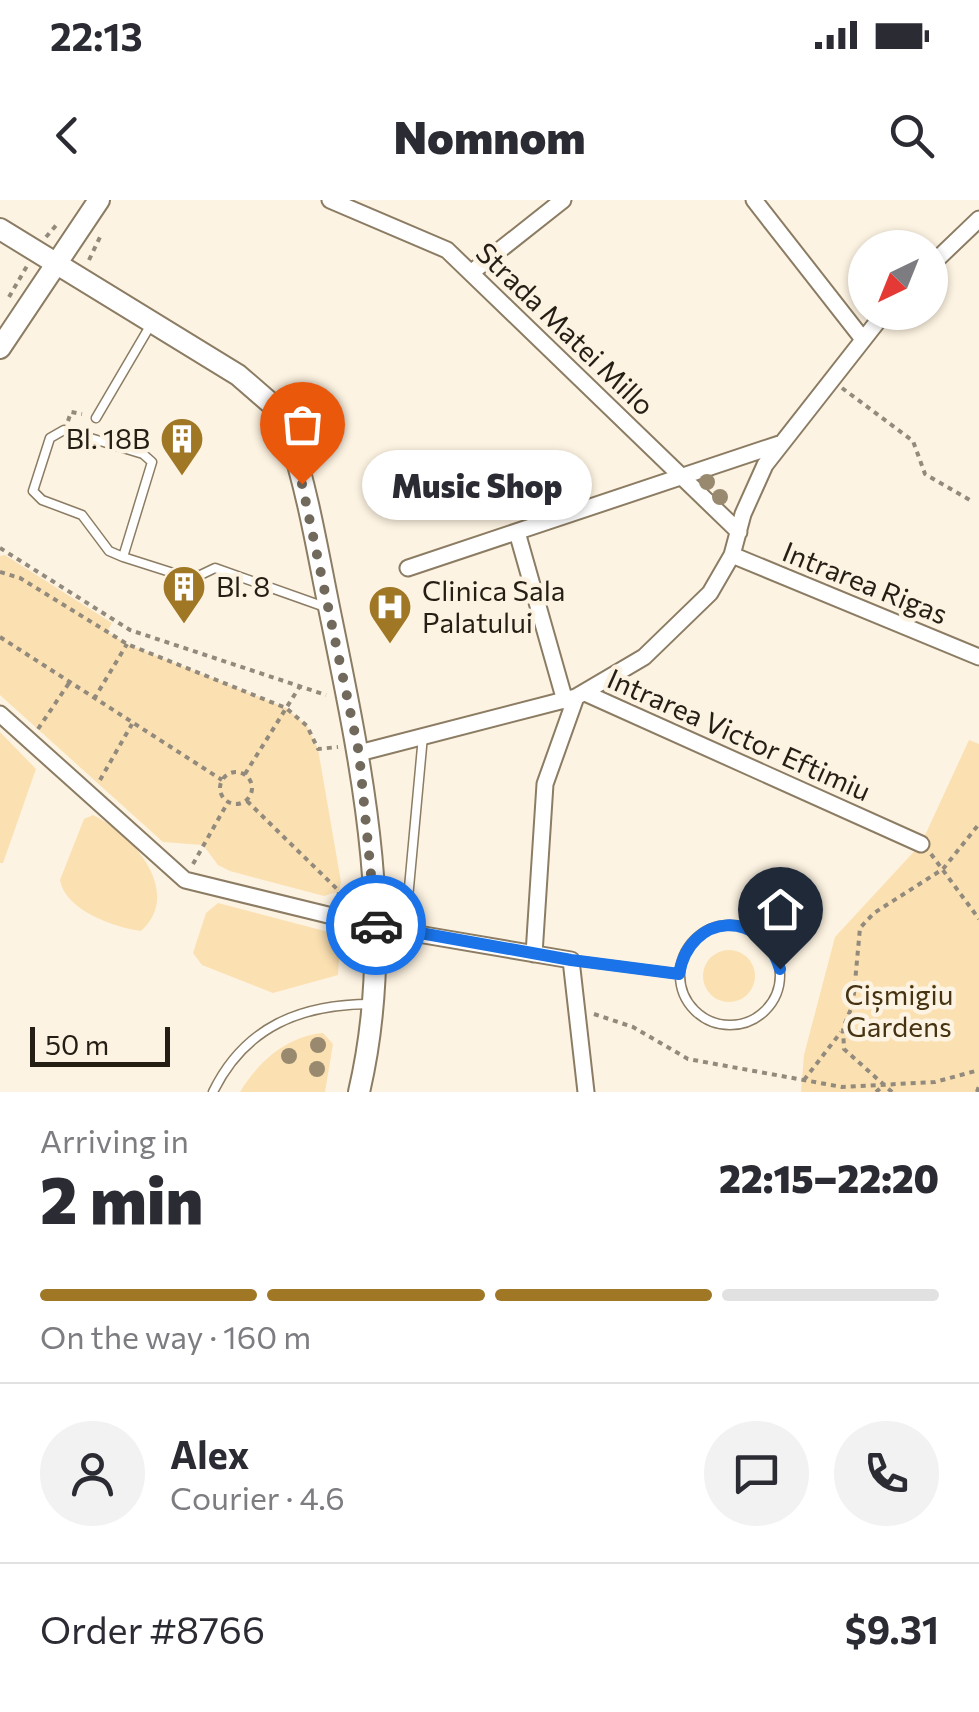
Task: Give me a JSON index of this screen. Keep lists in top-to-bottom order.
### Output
{
  "streets": {
    "street": ["Strada Matei Millo", "Intrarea Rigas", "Intrarea Victor Eftimiu"]
  },
  "parks": ["Cișmigiu Gardens"],
  "places": {
    "building": ["Bl. 18B", "Bl. 8"],
    "other": ["Music Shop"],
    "hospital": ["Clinica Sala Palatului"]
  },
  "scale_bar": "50 m",
  "north": "bottom left",
  "page": {
    "status": "22:13",
    "header": "Nomnom",
    "bubble": "Music Shop",
    "scale": "50 m",
    "heading": ["2 min", "Arriving in", "22:15–22:20"],
    "panel": [
      "Alex",
      "Courier · 4.6",
      "Order #8766",
      "$9.31"
    ],
    "bar": "On the way · 160 m"
  }
}
